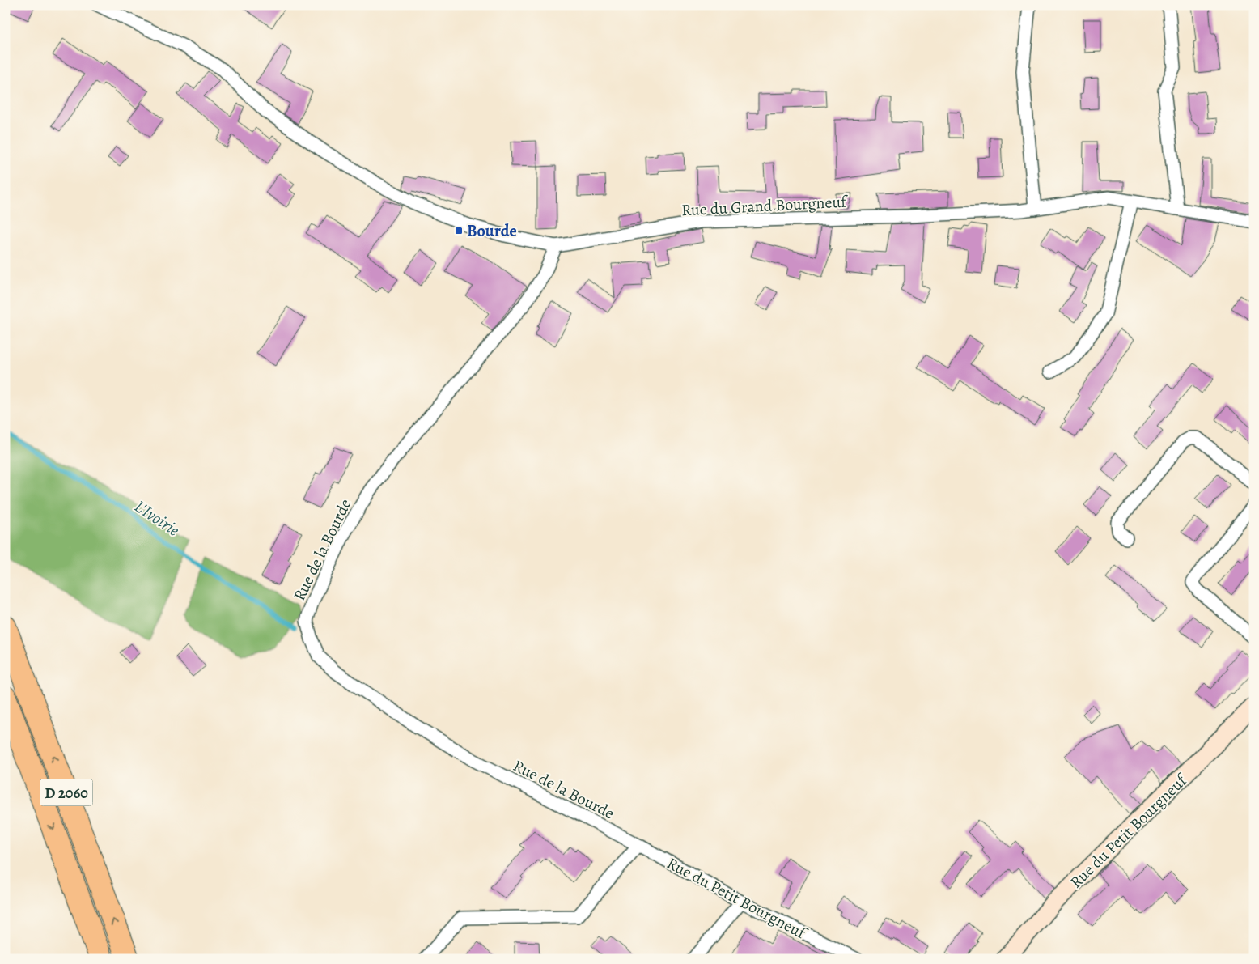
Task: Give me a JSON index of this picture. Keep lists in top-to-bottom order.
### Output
{
  "streets": {
    "highway": ["D 2060"],
    "street": ["Rue du Grand Bourgneuf", "Rue de la Bourde", "Rue du Petit Bourgneuf"]
  },
  "crossings": [
    ["Rue du Grand Bourgneuf", "Rue de la Bourde"],
    ["Rue de la Bourde", "Rue du Petit Bourgneuf"]
  ],
  "water": ["L'Ivoirie"],
  "places": {
    "transit": ["Bourde"]
  }
}
